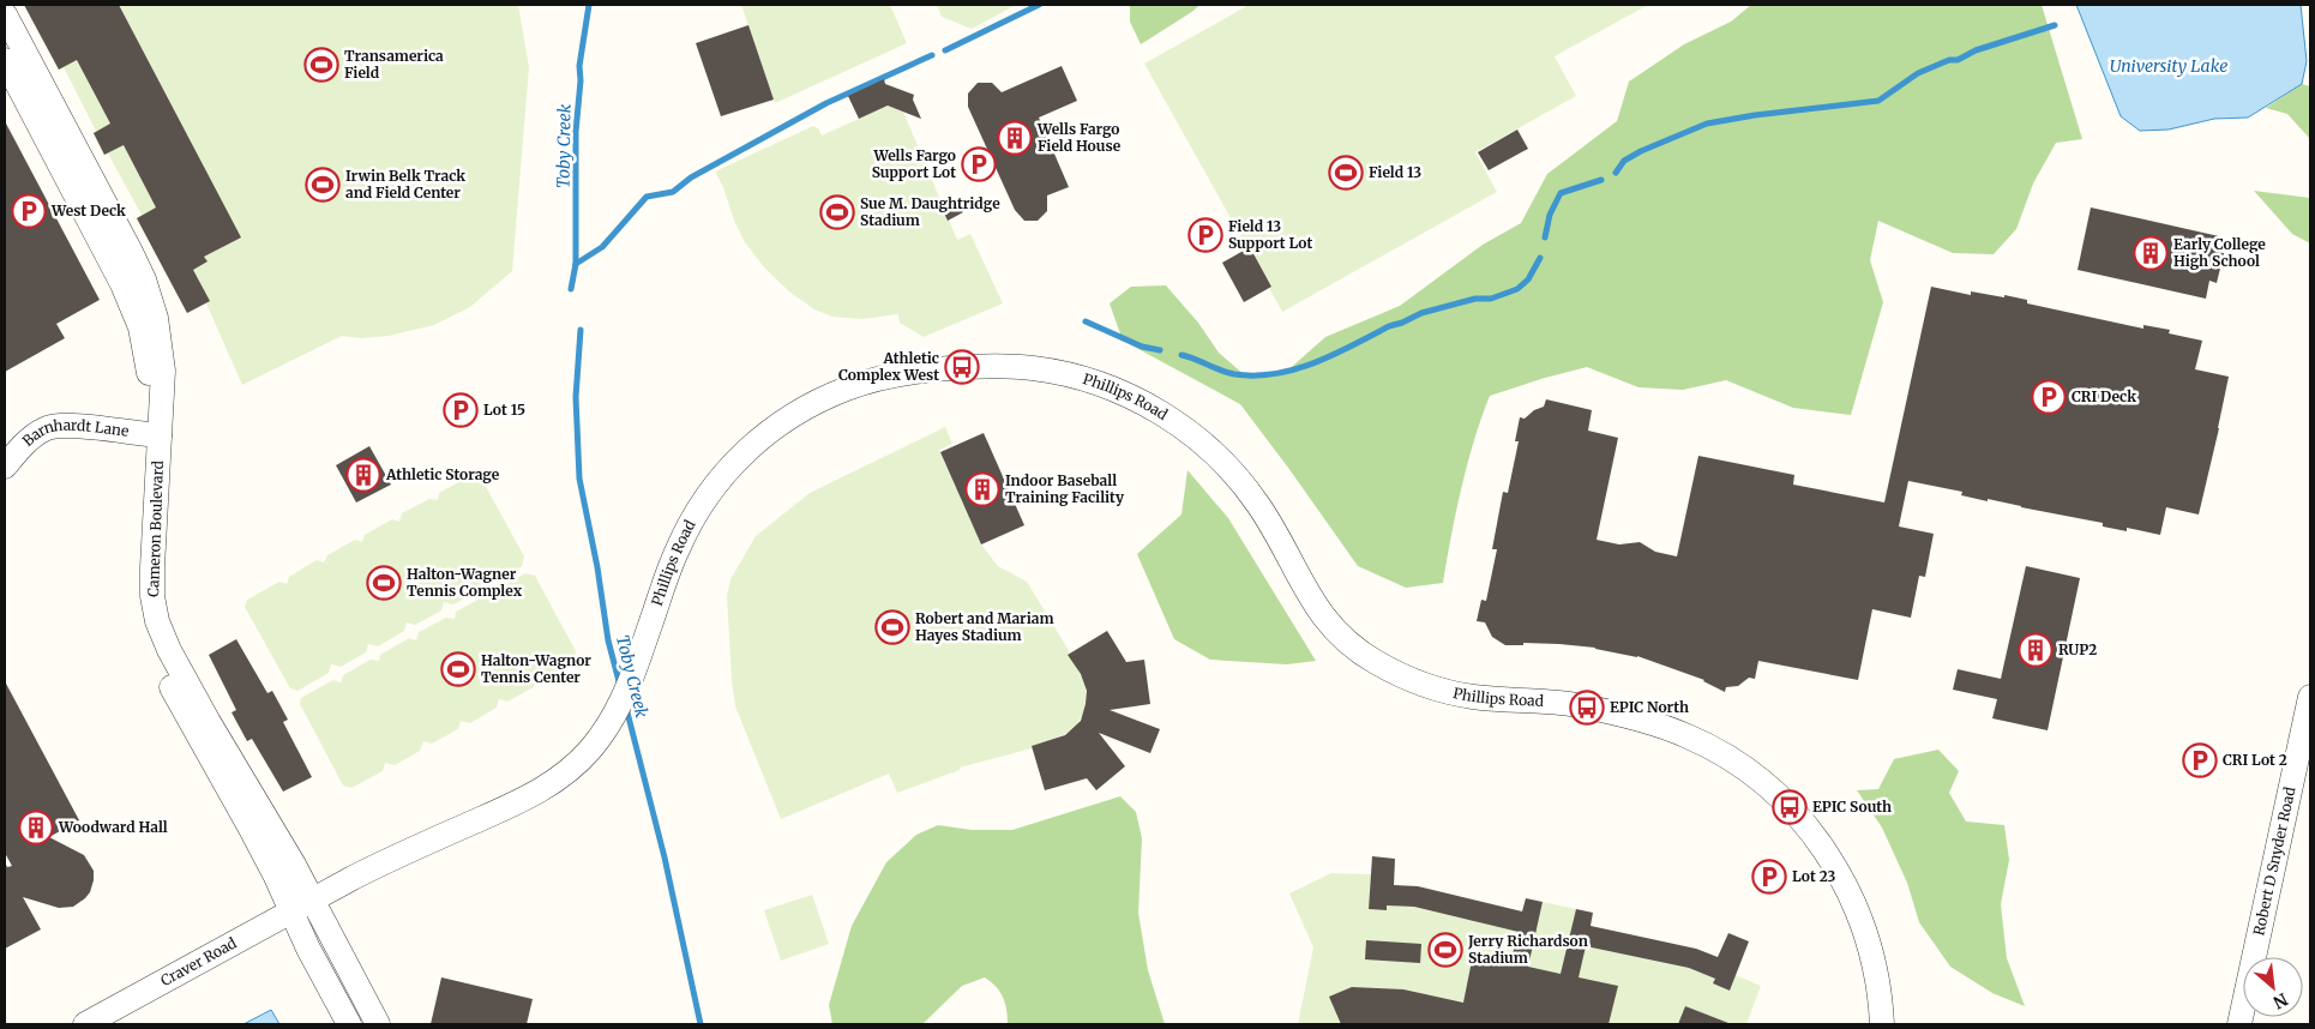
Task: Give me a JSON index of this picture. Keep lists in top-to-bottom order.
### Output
{
  "streets": {
    "street": [
      "Phillips Road",
      "Barnhardt Lane",
      "Cameron Boulevard",
      "Robert D Snyder Road",
      "Craver Road"
    ]
  },
  "crossings": [
    ["Phillips Road", "Cameron Boulevard"],
    ["Phillips Road", "Craver Road"],
    ["Barnhardt Lane", "Cameron Boulevard"],
    ["Cameron Boulevard", "Craver Road"]
  ],
  "water": ["University Lake", "Toby Creek"],
  "places": {
    "sports": [
      "Transamerica Field",
      "Field 13",
      "Irwin Belk Track and Field Center",
      "Sue M. Daughtridge Stadium",
      "Halton-Wagner Tennis Complex",
      "Robert and Mariam Hayes Stadium",
      "Halton-Wagnor Tennis Center",
      "Jerry Richardson Stadium"
    ],
    "building": [
      "Wells Fargo Field House",
      "Early College High School",
      "Athletic Storage",
      "Indoor Baseball Training Facility",
      "RUP2",
      "Woodward Hall"
    ],
    "parking": [
      "Wells Fargo Support Lot",
      "West Deck",
      "Field 13 Support Lot",
      "CRI Deck",
      "Lot 15",
      "CRI Lot 2",
      "Lot 23"
    ],
    "bus stop": ["Athletic Complex West", "EPIC North", "EPIC South"]
  },
  "north": "bottom right"
}
